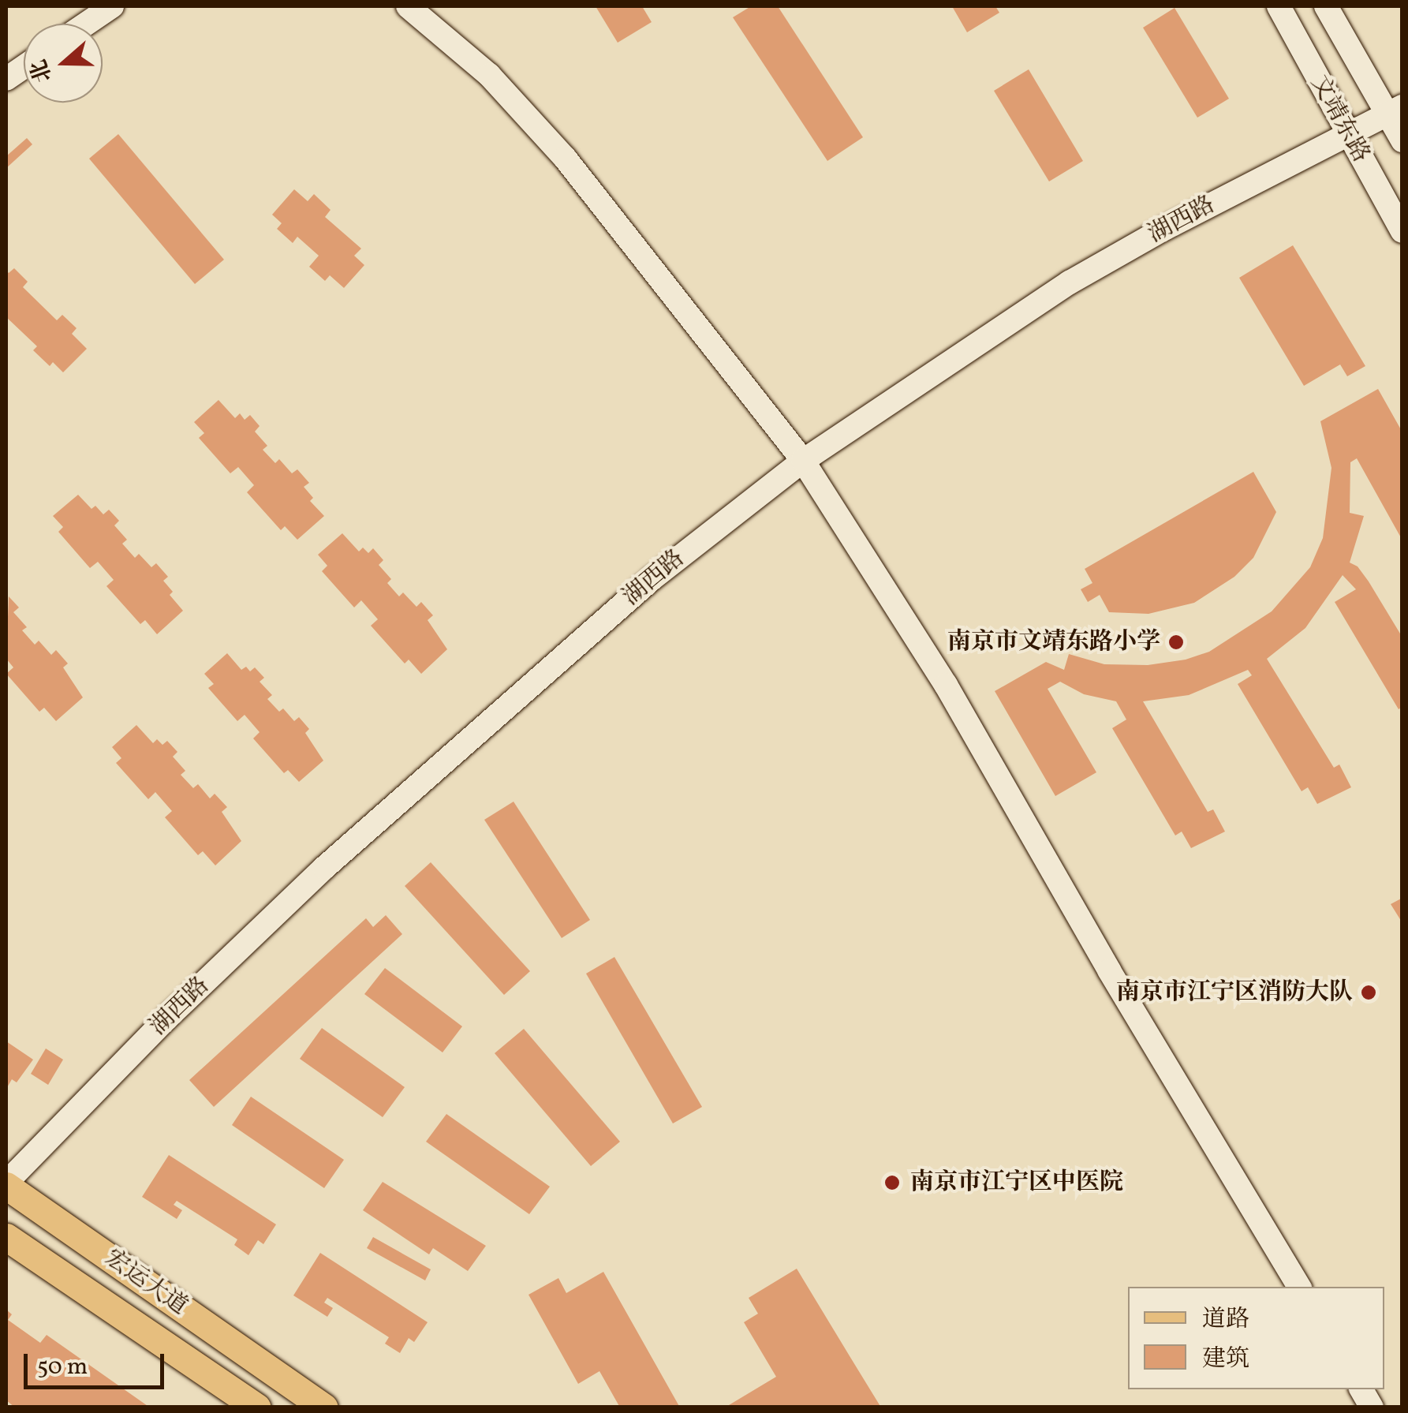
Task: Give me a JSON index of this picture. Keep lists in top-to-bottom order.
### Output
{
  "streets": {
    "main road": ["文靖东路", "湖西路", "宏运大道"]
  },
  "crossings": [
    ["文靖东路", "湖西路"],
    ["湖西路", "宏运大道"]
  ],
  "places": ["南京市文靖东路小学", "南京市江宁区消防大队", "南京市江宁区中医院"],
  "legend": ["道路", "建筑"],
  "scale_bar": "50 m",
  "north": "left"
}
